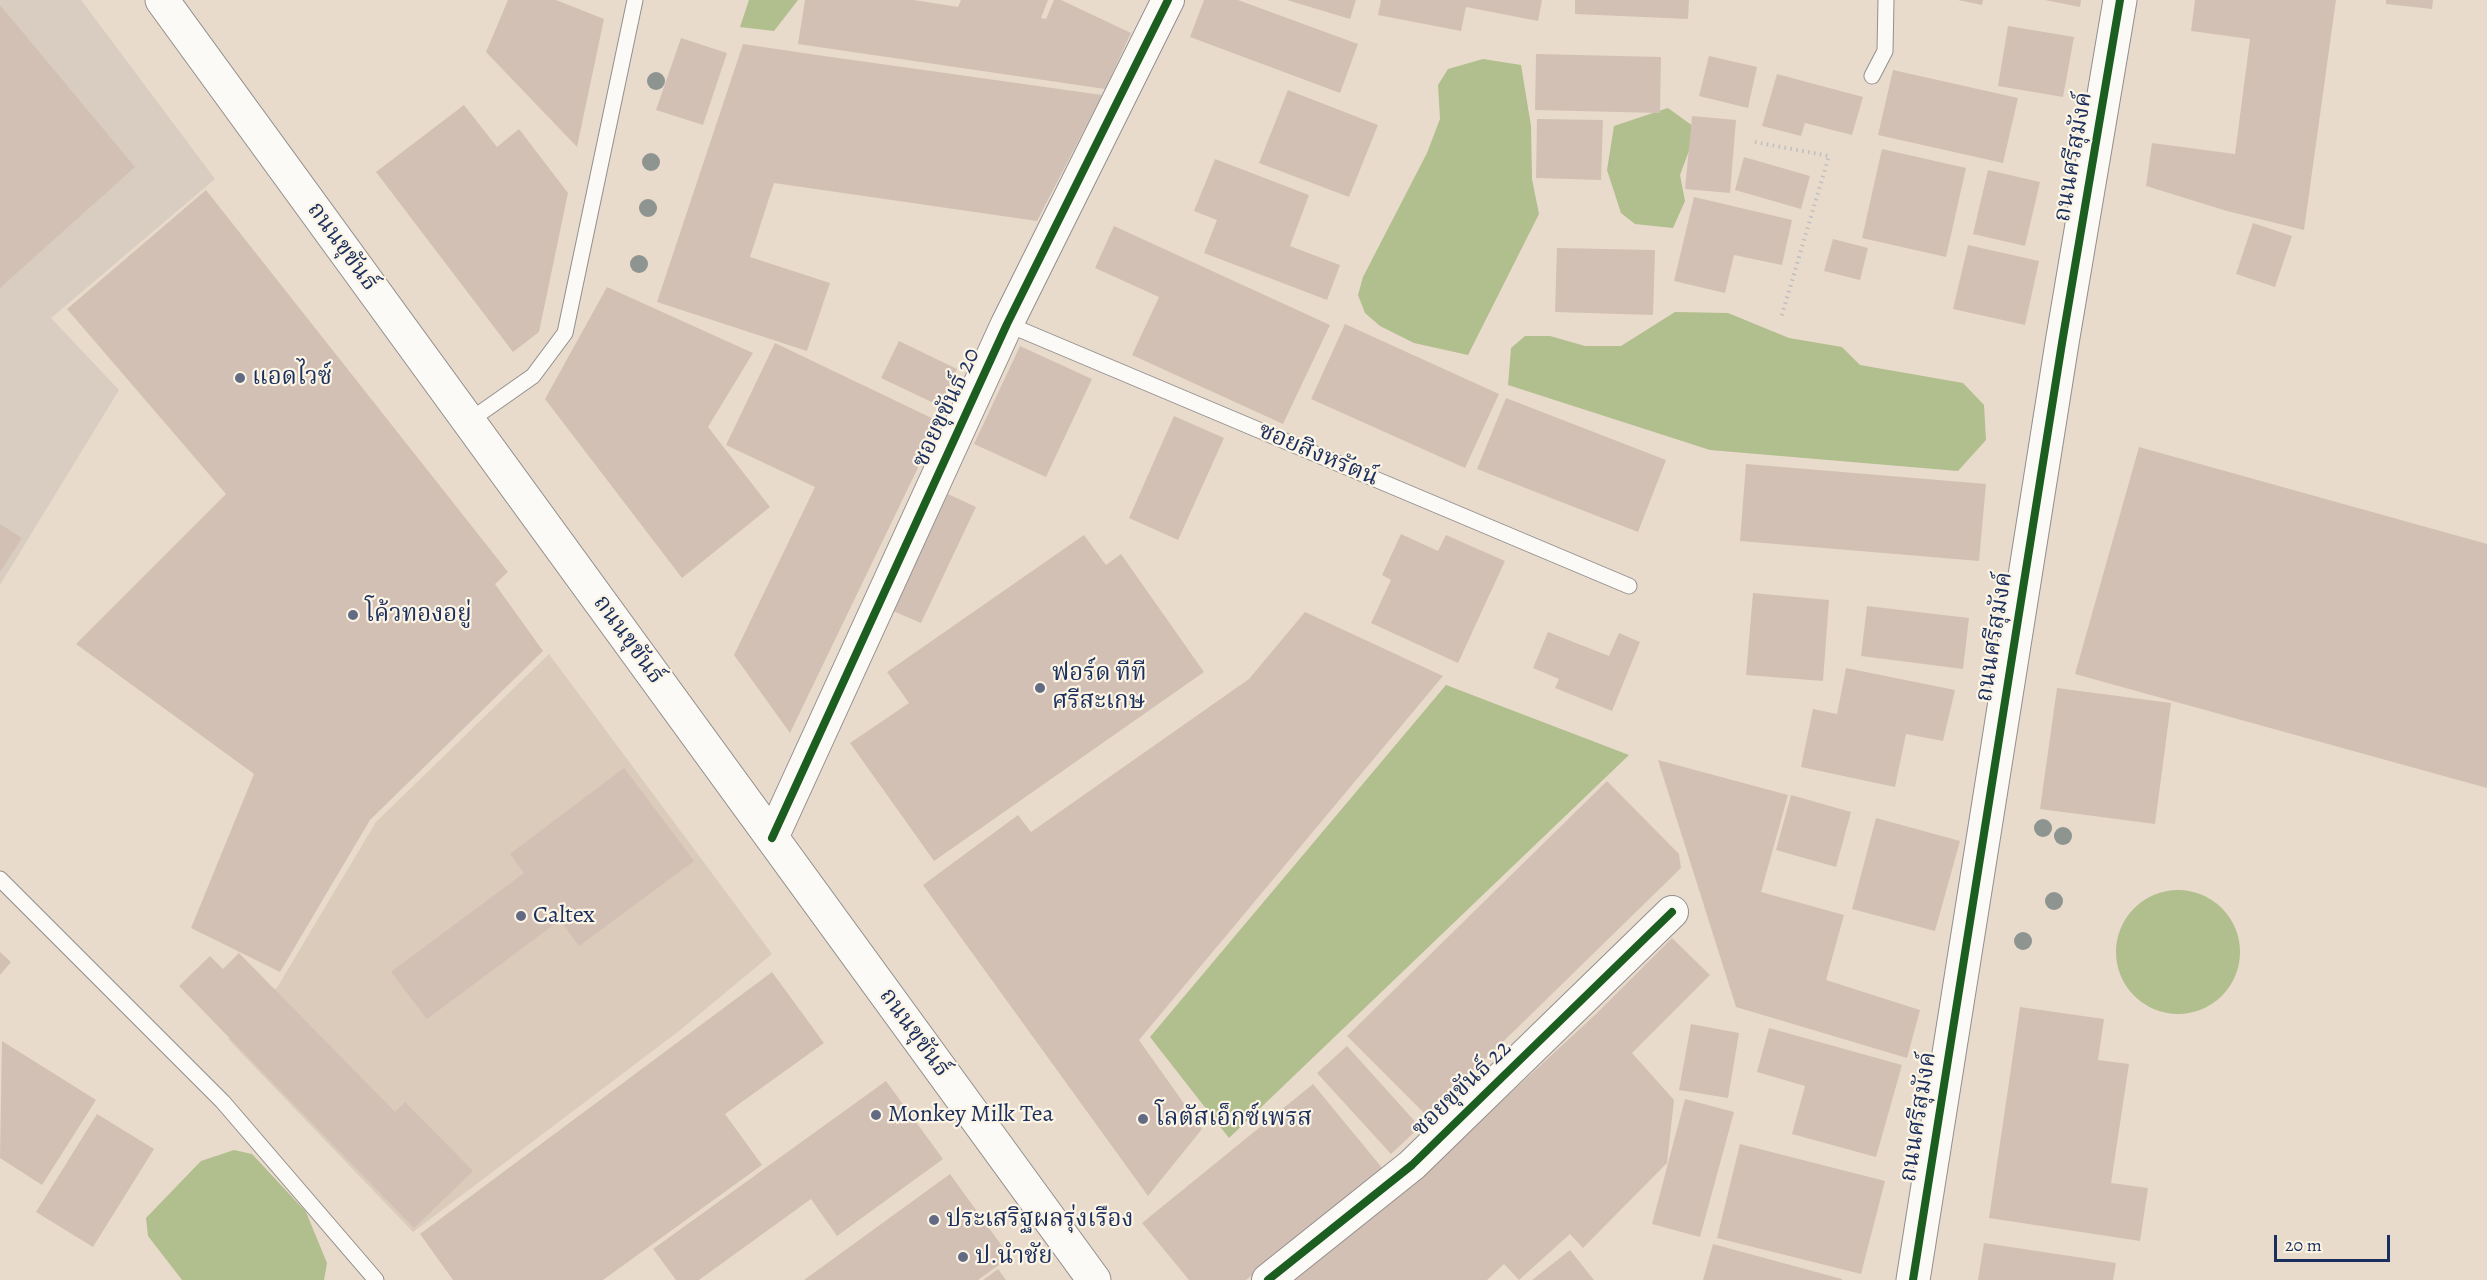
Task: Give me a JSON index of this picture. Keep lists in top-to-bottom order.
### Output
{
  "streets": {
    "main road": ["ถนนศรีสุมังค์", "ถนนขุขันธ์"],
    "street": ["ซอยขุขันธ์ 20", "ซอยขุขันธ์ 22"],
    "lane": ["ซอยสิงหรัตน์"]
  },
  "crossings": [
    ["ถนนขุขันธ์", "ซอยขุขันธ์ 20"],
    ["ซอยขุขันธ์ 20", "ซอยสิงหรัตน์"]
  ],
  "places": [
    "แอดไวซ์",
    "โค้วทองอยู่",
    "ฟอร์ด ทีที ศรีสะเกษ",
    "Caltex",
    "Monkey Milk Tea",
    "โลตัสเอ็กซ์เพรส",
    "ประเสริฐผลรุ่งเรือง",
    "ป.นำชัย"
  ],
  "scale_bar": "20 m"
}
